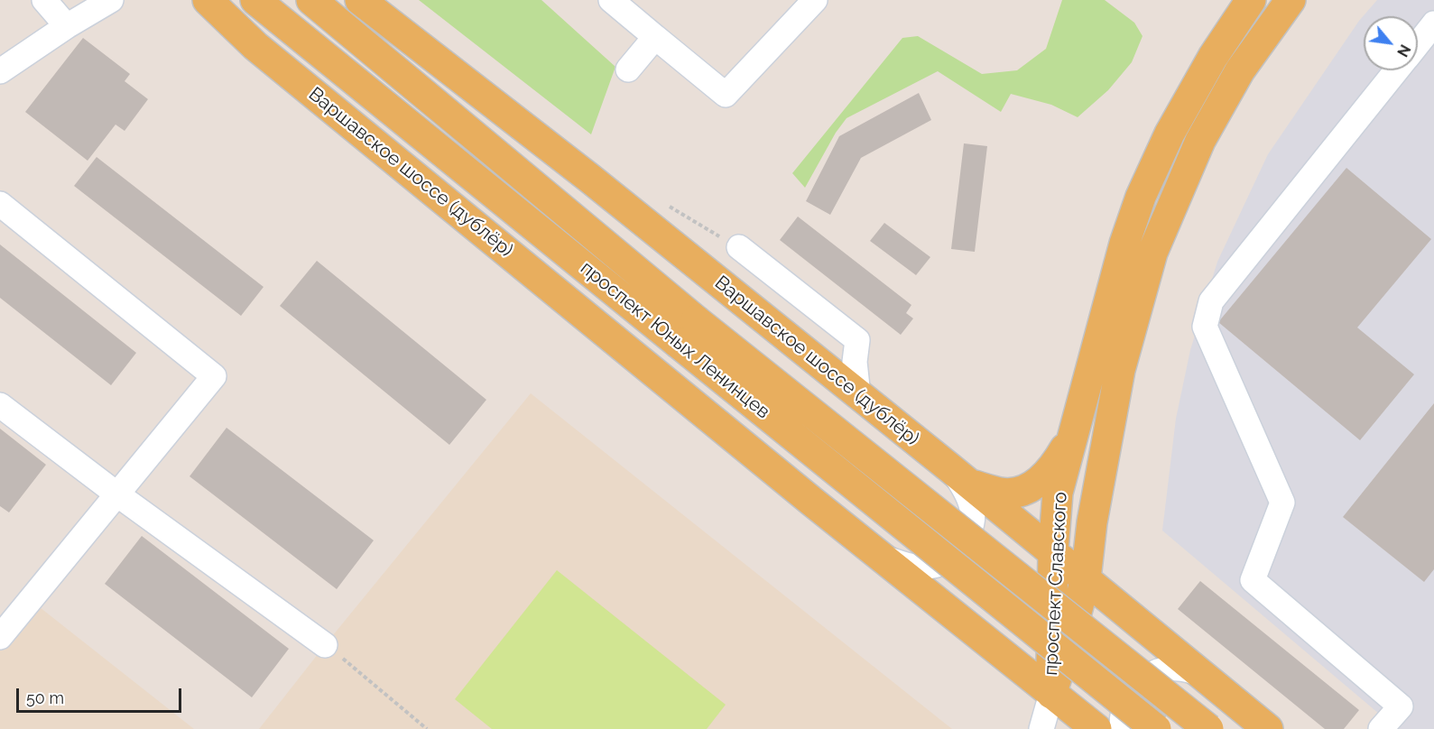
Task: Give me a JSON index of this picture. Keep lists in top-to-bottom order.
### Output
{
  "streets": {
    "main road": ["Варшавское шоссе (дублёр)", "проспект Юных Ленинцев", "проспект Славского"]
  },
  "crossings": [
    ["Варшавское шоссе (дублёр)", "проспект Славского"]
  ],
  "scale_bar": "50 m",
  "north": "bottom right"
}
